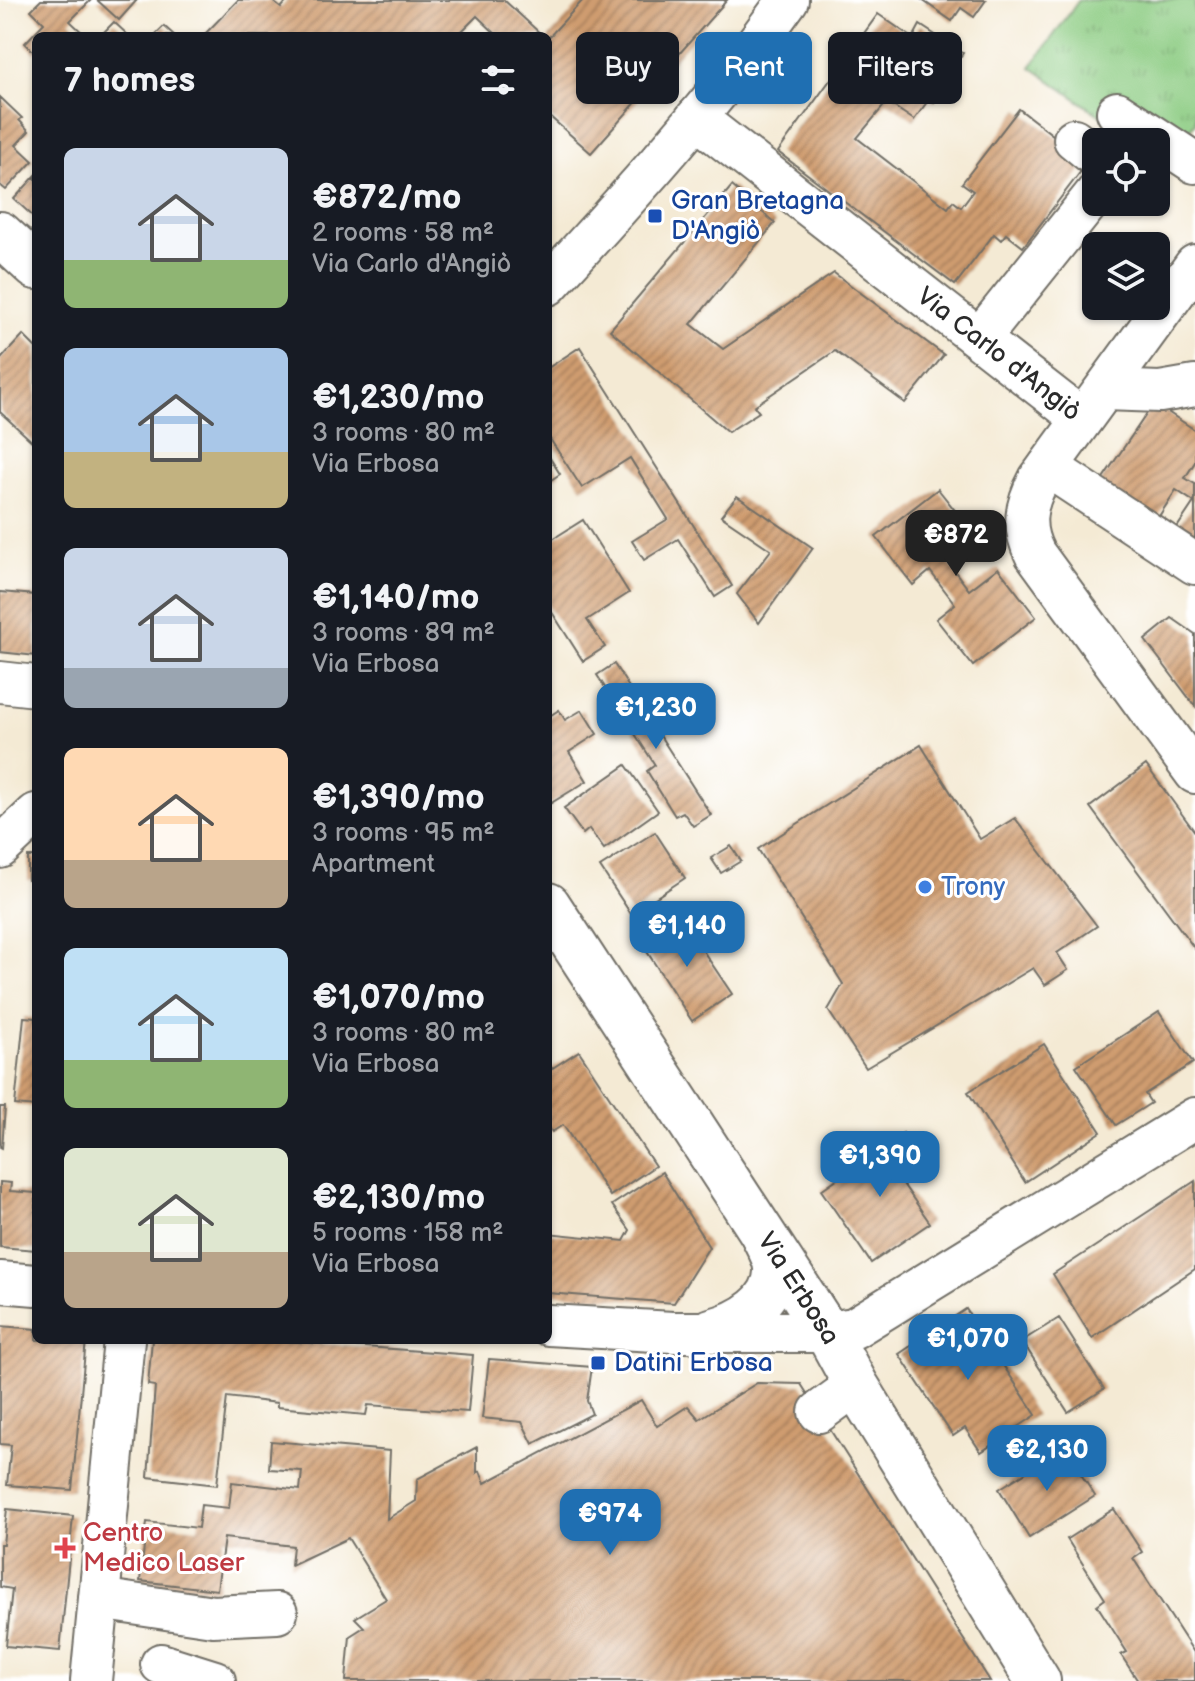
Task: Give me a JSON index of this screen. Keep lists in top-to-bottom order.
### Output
{
  "streets": {
    "main road": ["Via Erbosa"],
    "street": ["Via Carlo d'Angiò"]
  },
  "places": {
    "transit": ["Gran Bretagna D'Angiò", "Datini Erbosa"],
    "other": ["Trony"],
    "health": ["Centro Medico Laser"]
  },
  "page": {
    "chip": ["Buy", "Rent", "Filters"],
    "heading": "7 homes",
    "list": [
      {
        "name": "€872/mo",
        "note": "2 rooms · 58 m² · Via Carlo d'Angiò"
      },
      {
        "name": "€1,230/mo",
        "note": "3 rooms · 80 m² · Via Erbosa"
      },
      {
        "name": "€1,140/mo",
        "note": "3 rooms · 89 m² · Via Erbosa"
      },
      {
        "name": "€1,390/mo",
        "note": "3 rooms · 95 m² · Apartment"
      },
      {
        "name": "€1,070/mo",
        "note": "3 rooms · 80 m² · Via Erbosa"
      },
      {
        "name": "€2,130/mo",
        "note": "5 rooms · 158 m² · Via Erbosa"
      }
    ],
    "price": [
      "€872",
      "€1,230",
      "€1,140",
      "€1,390",
      "€1,070",
      "€2,130",
      "€974"
    ]
  }
}
